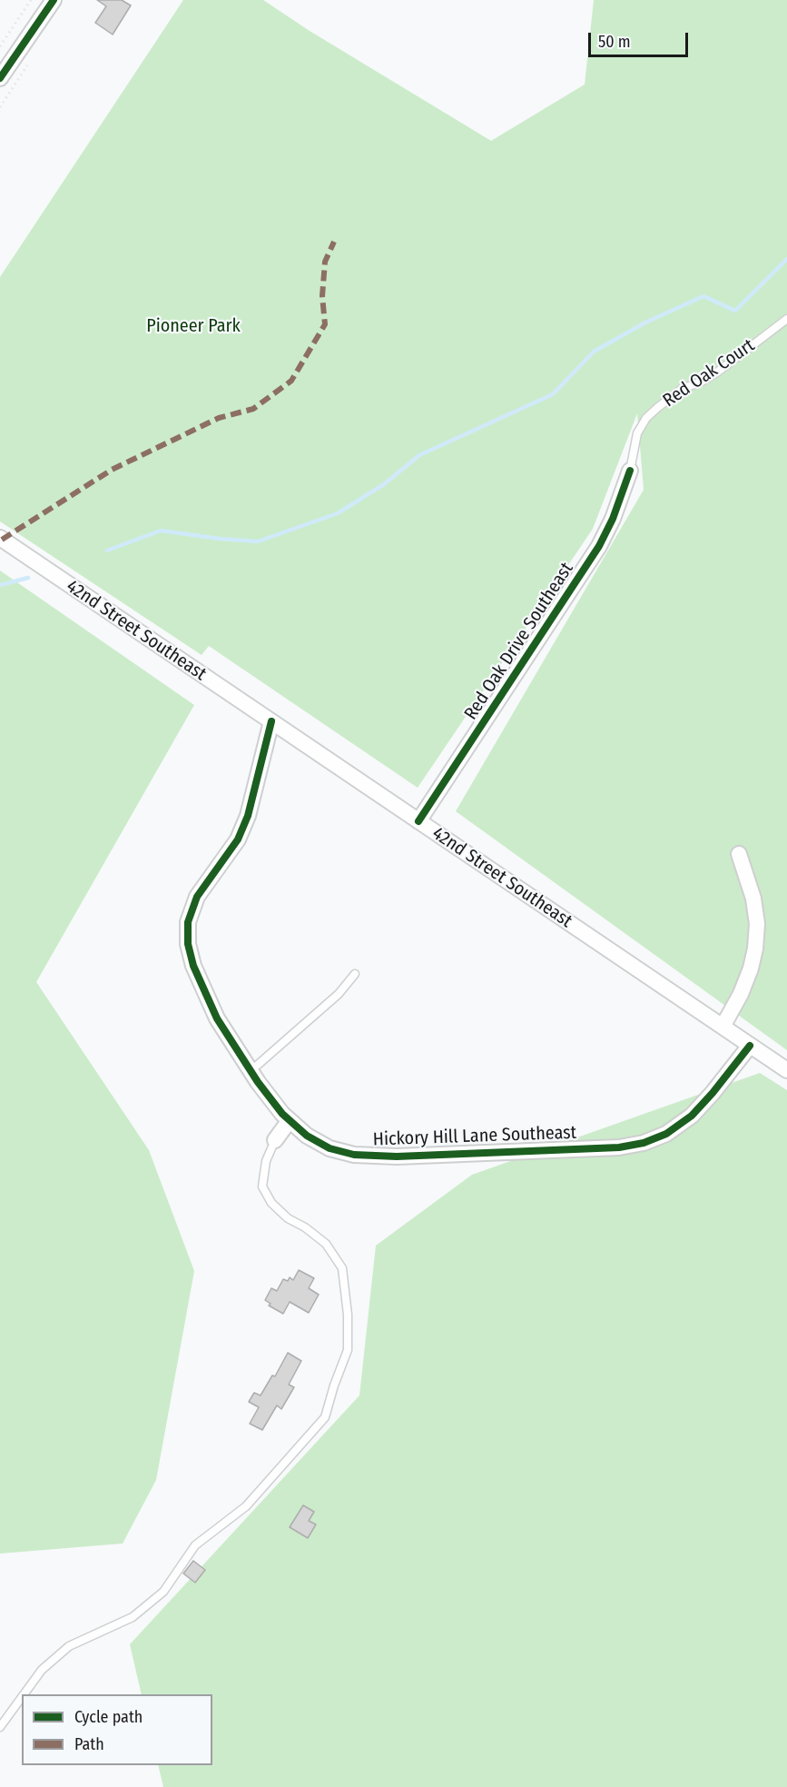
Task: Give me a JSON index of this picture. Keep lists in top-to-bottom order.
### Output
{
  "streets": {
    "street": ["42nd Street Southeast", "Red Oak Drive Southeast", "Hickory Hill Lane Southeast"],
    "lane": ["Red Oak Court"]
  },
  "crossings": [
    ["Red Oak Court", "Red Oak Drive Southeast"],
    ["42nd Street Southeast", "Red Oak Drive Southeast"],
    ["42nd Street Southeast", "Hickory Hill Lane Southeast"]
  ],
  "parks": ["Pioneer Park"],
  "legend": ["Cycle path", "Path"],
  "scale_bar": "50 m"
}
